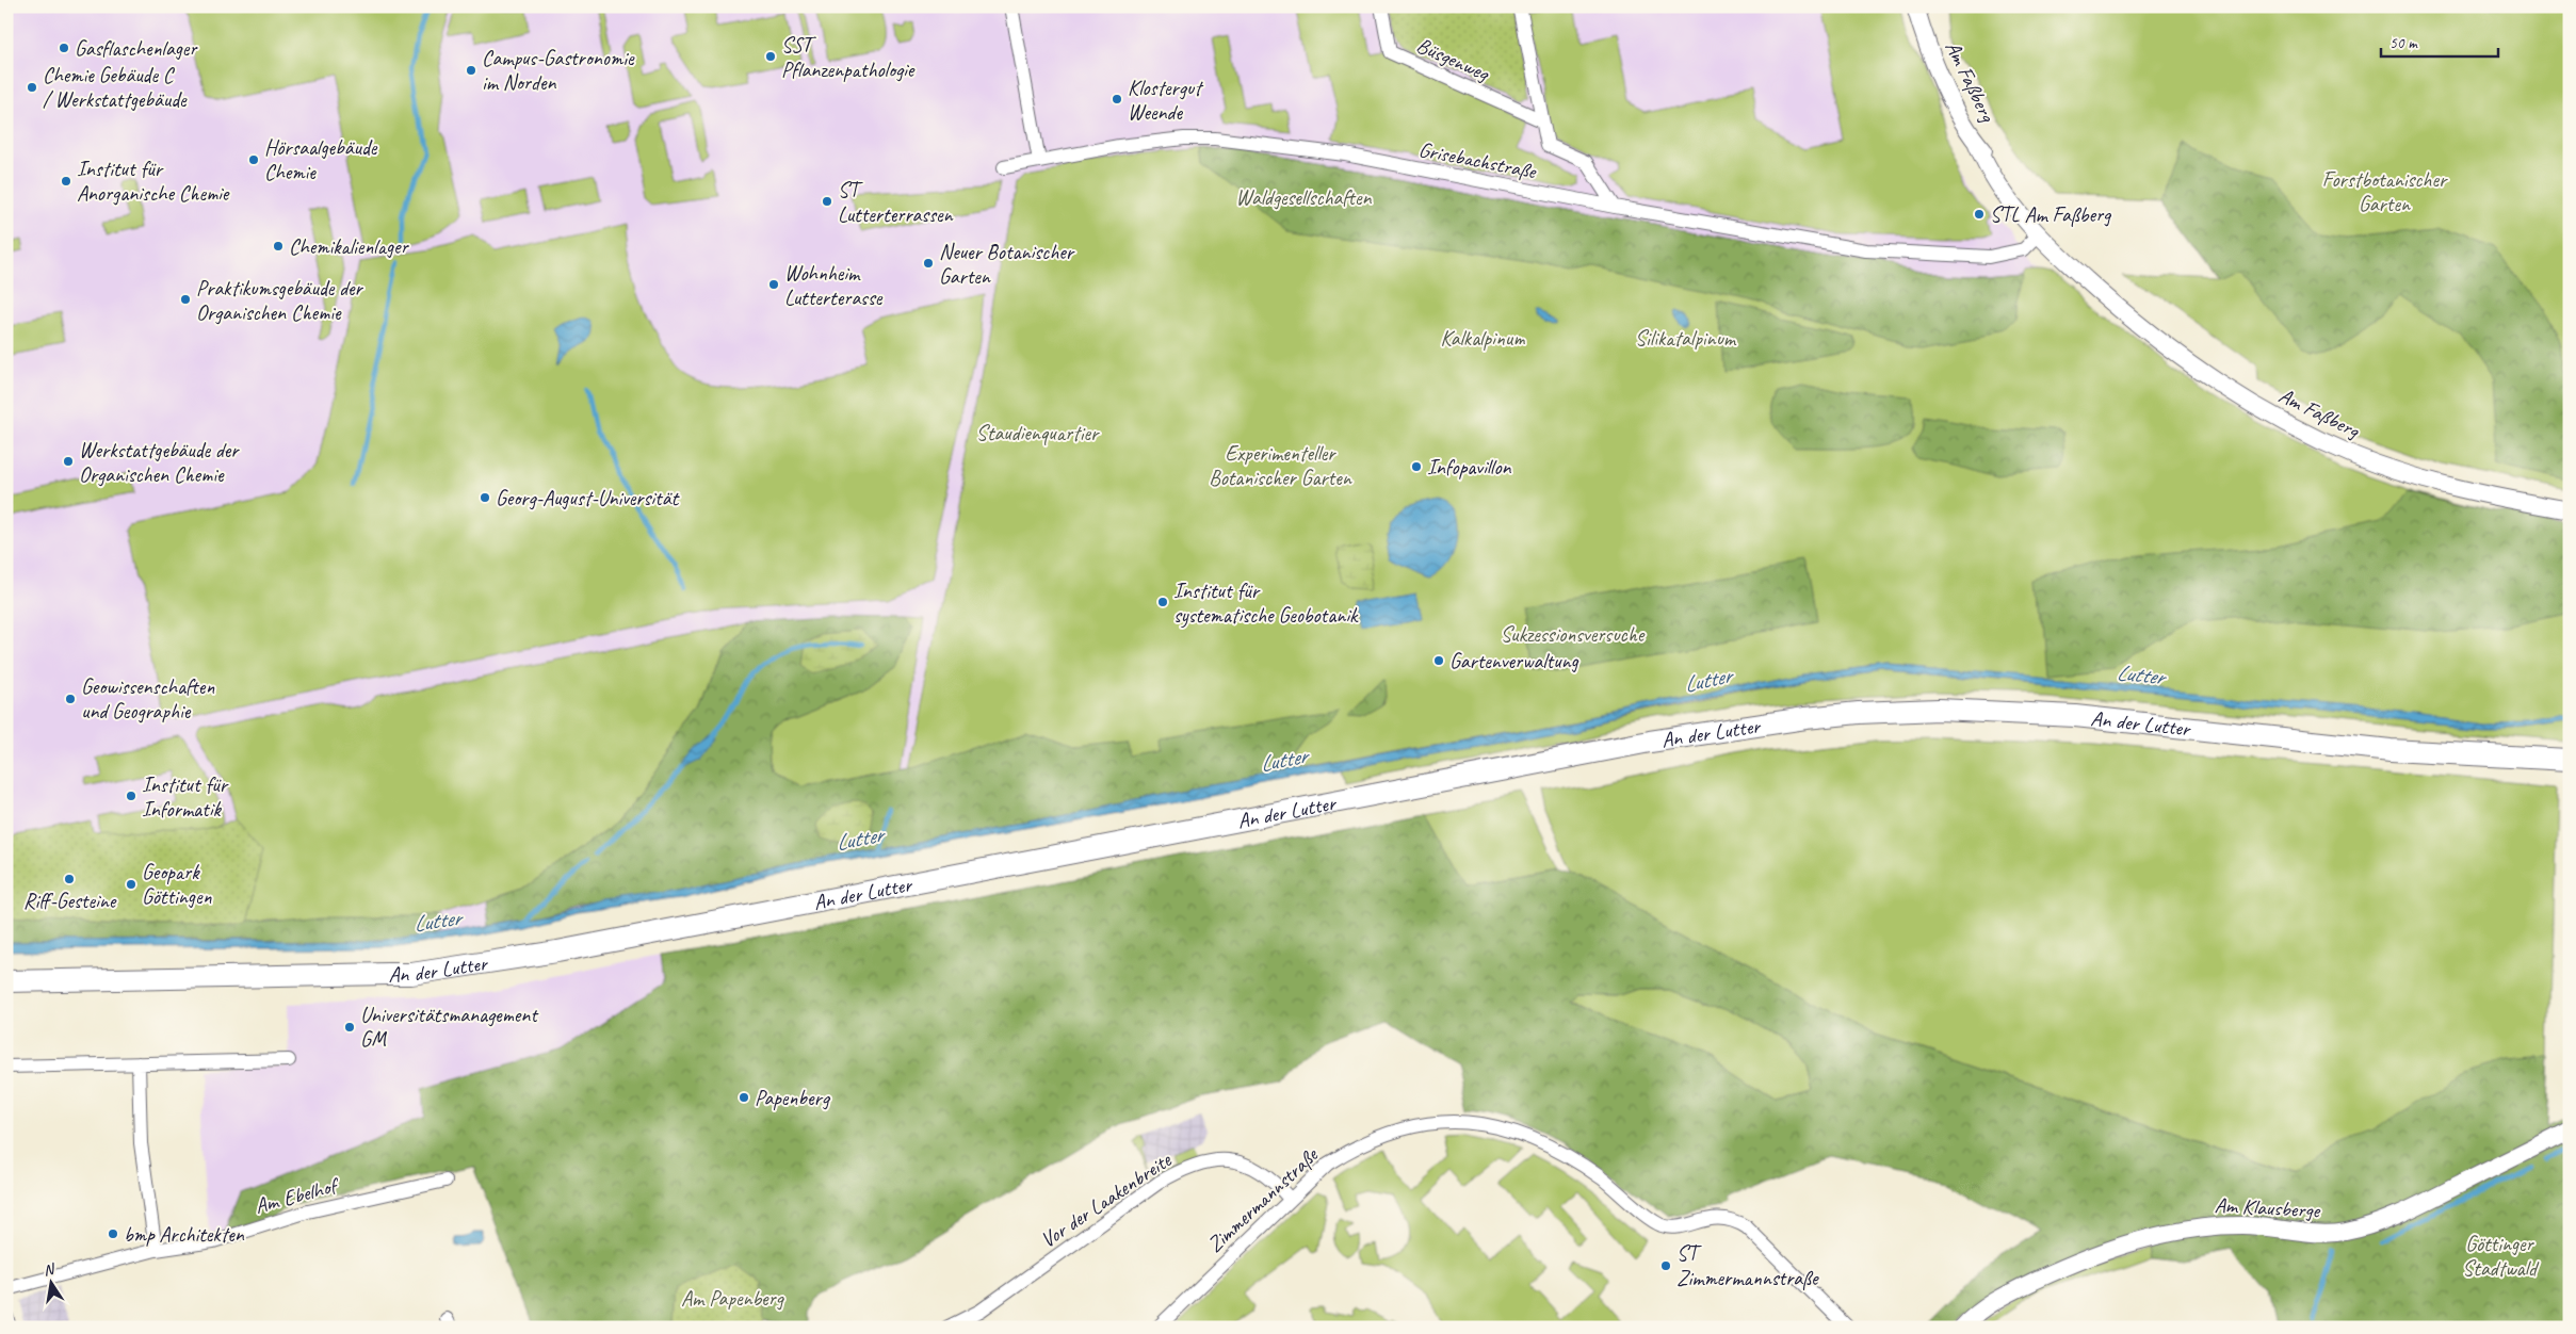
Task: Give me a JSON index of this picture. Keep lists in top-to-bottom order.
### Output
{
  "streets": {
    "main road": ["An der Lutter"],
    "street": [
      "Büsgenweg",
      "Am Faßberg",
      "Grisebachstraße",
      "Am Ebelhof",
      "Vor der Laakenbreite",
      "Zimmermannstraße",
      "Am Klausberge"
    ]
  },
  "crossings": [
    ["Am Faßberg", "Grisebachstraße"],
    ["Vor der Laakenbreite", "Zimmermannstraße"]
  ],
  "water": ["Lutter"],
  "parks": [
    "Forstbotanischer Garten",
    "Waldgesellschaften",
    "Kalkalpinum",
    "Silikatalpinum",
    "Staudienquartier",
    "Experimenteller Botanischer Garten",
    "Sukzessionsversuche",
    "Göttinger Stadtwald",
    "Am Papenberg"
  ],
  "places": [
    "Gasflaschenlager",
    "SST Pflanzenpathologie",
    "Campus-Gastronomie im Norden",
    "Chemie Gebäude C / Werkstattgebäude",
    "Klostergut Weende",
    "Hörsaalgebäude Chemie",
    "Institut für Anorganische Chemie",
    "ST Lutterterrassen",
    "STL Am Faßberg",
    "Chemikalienlager",
    "Neuer Botanischer Garten",
    "Wohnheim Lutterterasse",
    "Praktikumsgebäude der Organischen Chemie",
    "Werkstattgebäude der Organischen Chemie",
    "Infopavillon",
    "Georg-August-Universität",
    "Institut für systematische Geobotanik",
    "Gartenverwaltung",
    "Geowissenschaften und Geographie",
    "Institut für Informatik",
    "Riff-Gesteine",
    "Geopark Göttingen",
    "Universitätsmanagement GM",
    "Papenberg",
    "bmp Architekten",
    "ST Zimmermannstraße"
  ],
  "scale_bar": "50 m",
  "north": "top"
}
